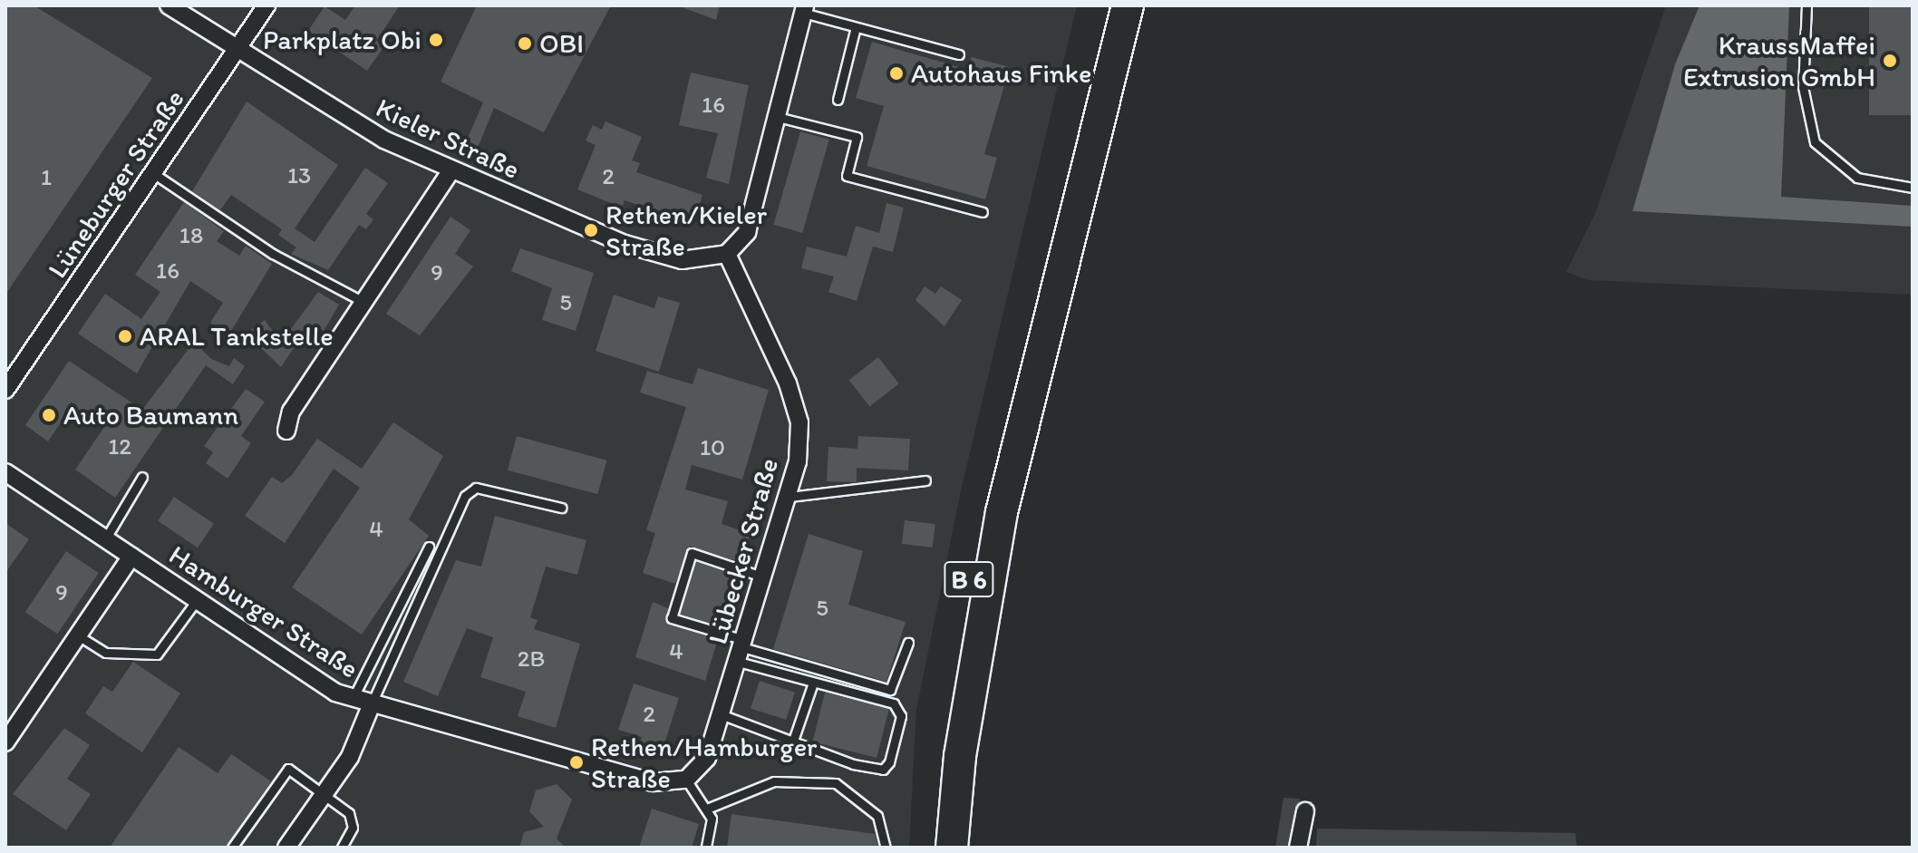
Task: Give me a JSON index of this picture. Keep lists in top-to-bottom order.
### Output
{
  "streets": {
    "highway": ["B 6"],
    "street": [
      "Kieler Straße",
      "Lüneburger Straße",
      "Lübecker Straße",
      "Hamburger Straße"
    ]
  },
  "crossings": [
    ["Kieler Straße", "Lüneburger Straße"],
    ["Kieler Straße", "Lübecker Straße"],
    ["Lübecker Straße", "Hamburger Straße"]
  ],
  "places": [
    "Parkplatz Obi",
    "OBI",
    "KraussMaffei Extrusion GmbH",
    "Autohaus Finke",
    "Rethen/Kieler Straße",
    "ARAL Tankstelle",
    "Auto Baumann",
    "Rethen/Hamburger Straße"
  ],
  "house_numbers": [
    "16",
    "13",
    "2",
    "1",
    "18",
    "16",
    "9",
    "5",
    "12",
    "10",
    "4",
    "9",
    "5",
    "4",
    "2B",
    "2"
  ]
}
